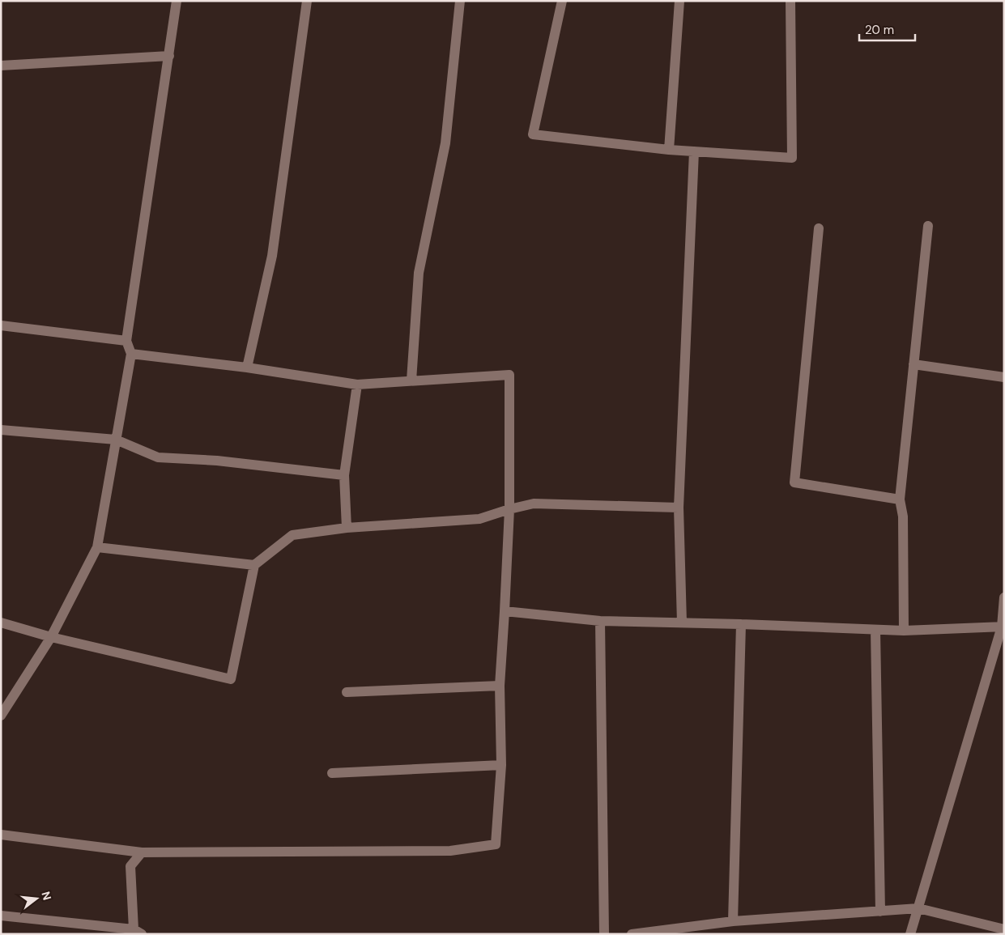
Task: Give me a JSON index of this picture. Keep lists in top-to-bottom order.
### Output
{
  "scale_bar": "20 m",
  "north": "right"
}
